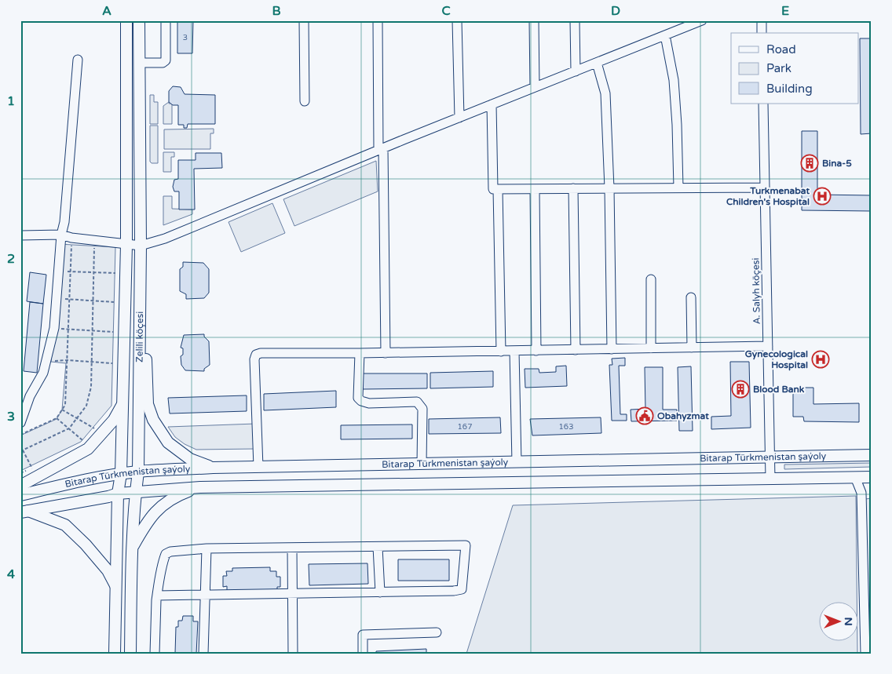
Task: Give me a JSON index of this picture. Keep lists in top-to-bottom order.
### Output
{
  "streets": {
    "main road": ["Zelili köçesi", "Bitarap Türkmenistan şaýoly"],
    "street": ["A. Salyh köçesi"]
  },
  "crossings": [
    ["A. Salyh köçesi", "Bitarap Türkmenistan şaýoly"],
    ["Zelili köçesi", "Bitarap Türkmenistan şaýoly"]
  ],
  "places": {
    "building": ["Bina-5", "Blood Bank"],
    "hospital": ["Turkmenabat Children's Hospital", "Gynecological Hospital"],
    "public building": ["Obahyzmat"]
  },
  "house_numbers": ["3", "167", "163"],
  "legend": ["Road", "Park", "Building"],
  "north": "right",
  "grid": {
    "columns": [
      "A",
      "B",
      "C",
      "D",
      "E"
    ],
    "rows": [
      "1",
      "2",
      "3",
      "4"
    ]
  }
}
